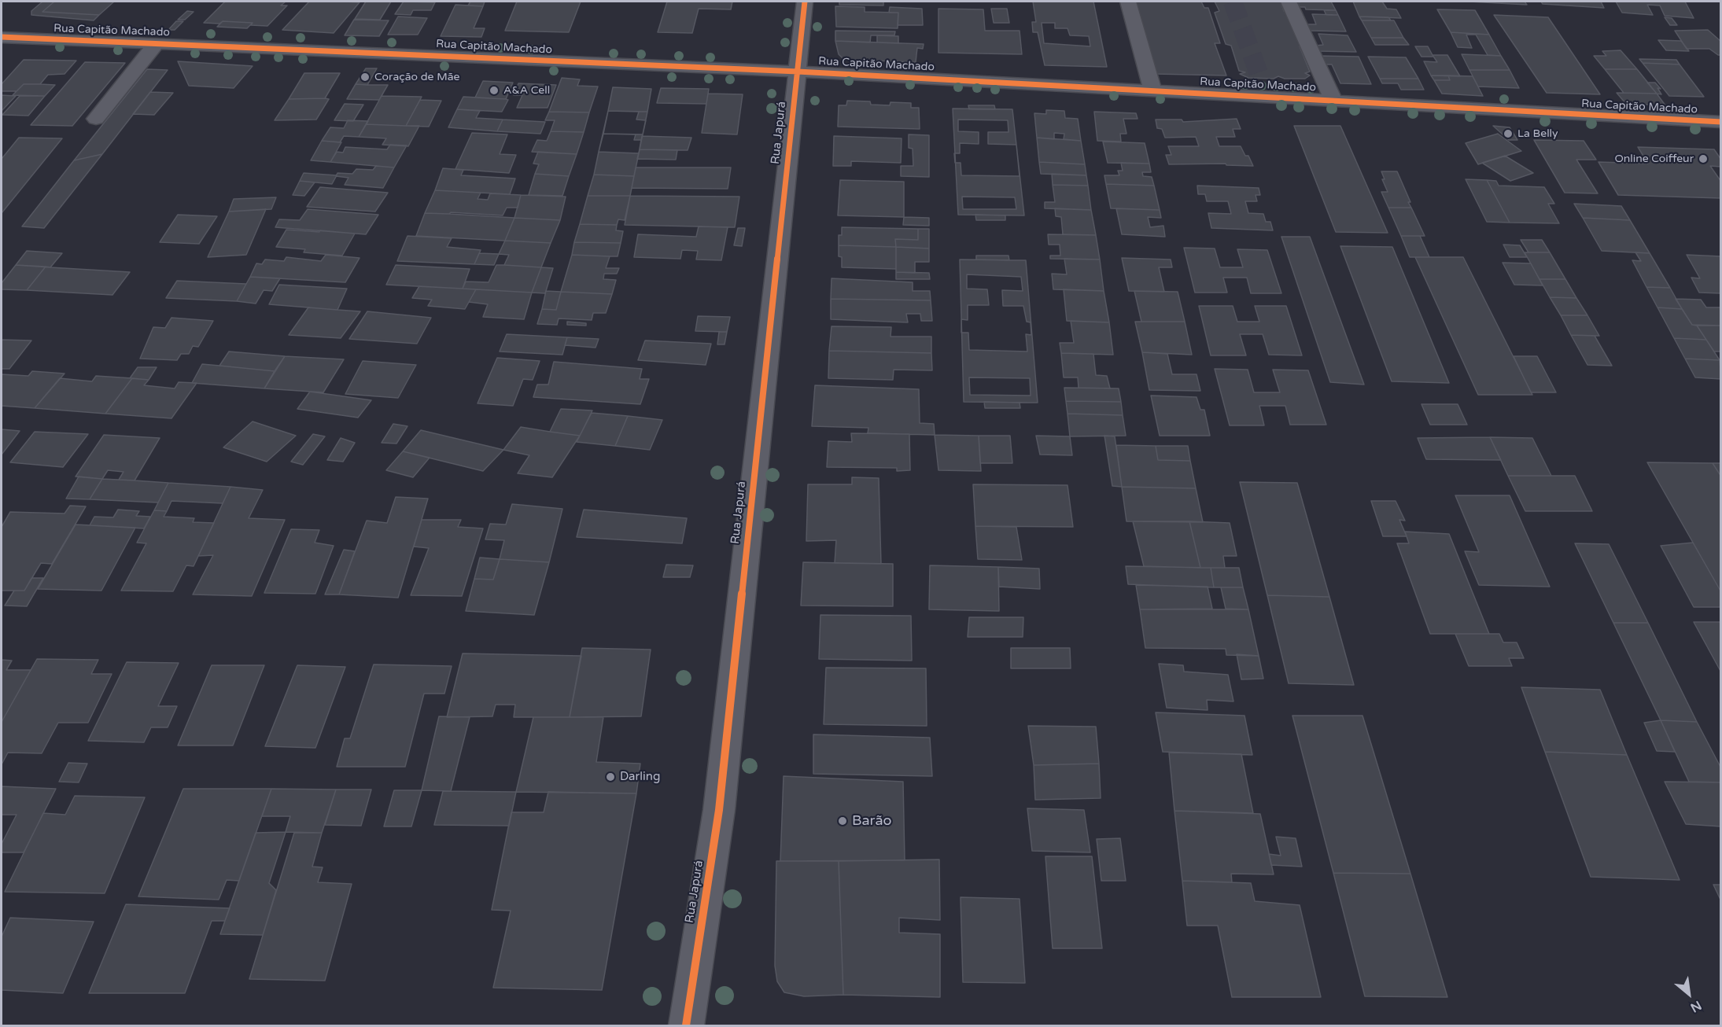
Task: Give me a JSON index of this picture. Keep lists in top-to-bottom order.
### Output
{
  "streets": {
    "street": ["Rua Capitão Machado", "Rua Japurá"]
  },
  "crossings": [
    ["Rua Capitão Machado", "Rua Japurá"]
  ],
  "places": [
    "Coração de Mãe",
    "A&A Cell",
    "La Belly",
    "Online Coiffeur",
    "Darling",
    "Barão"
  ],
  "north": "bottom right"
}
